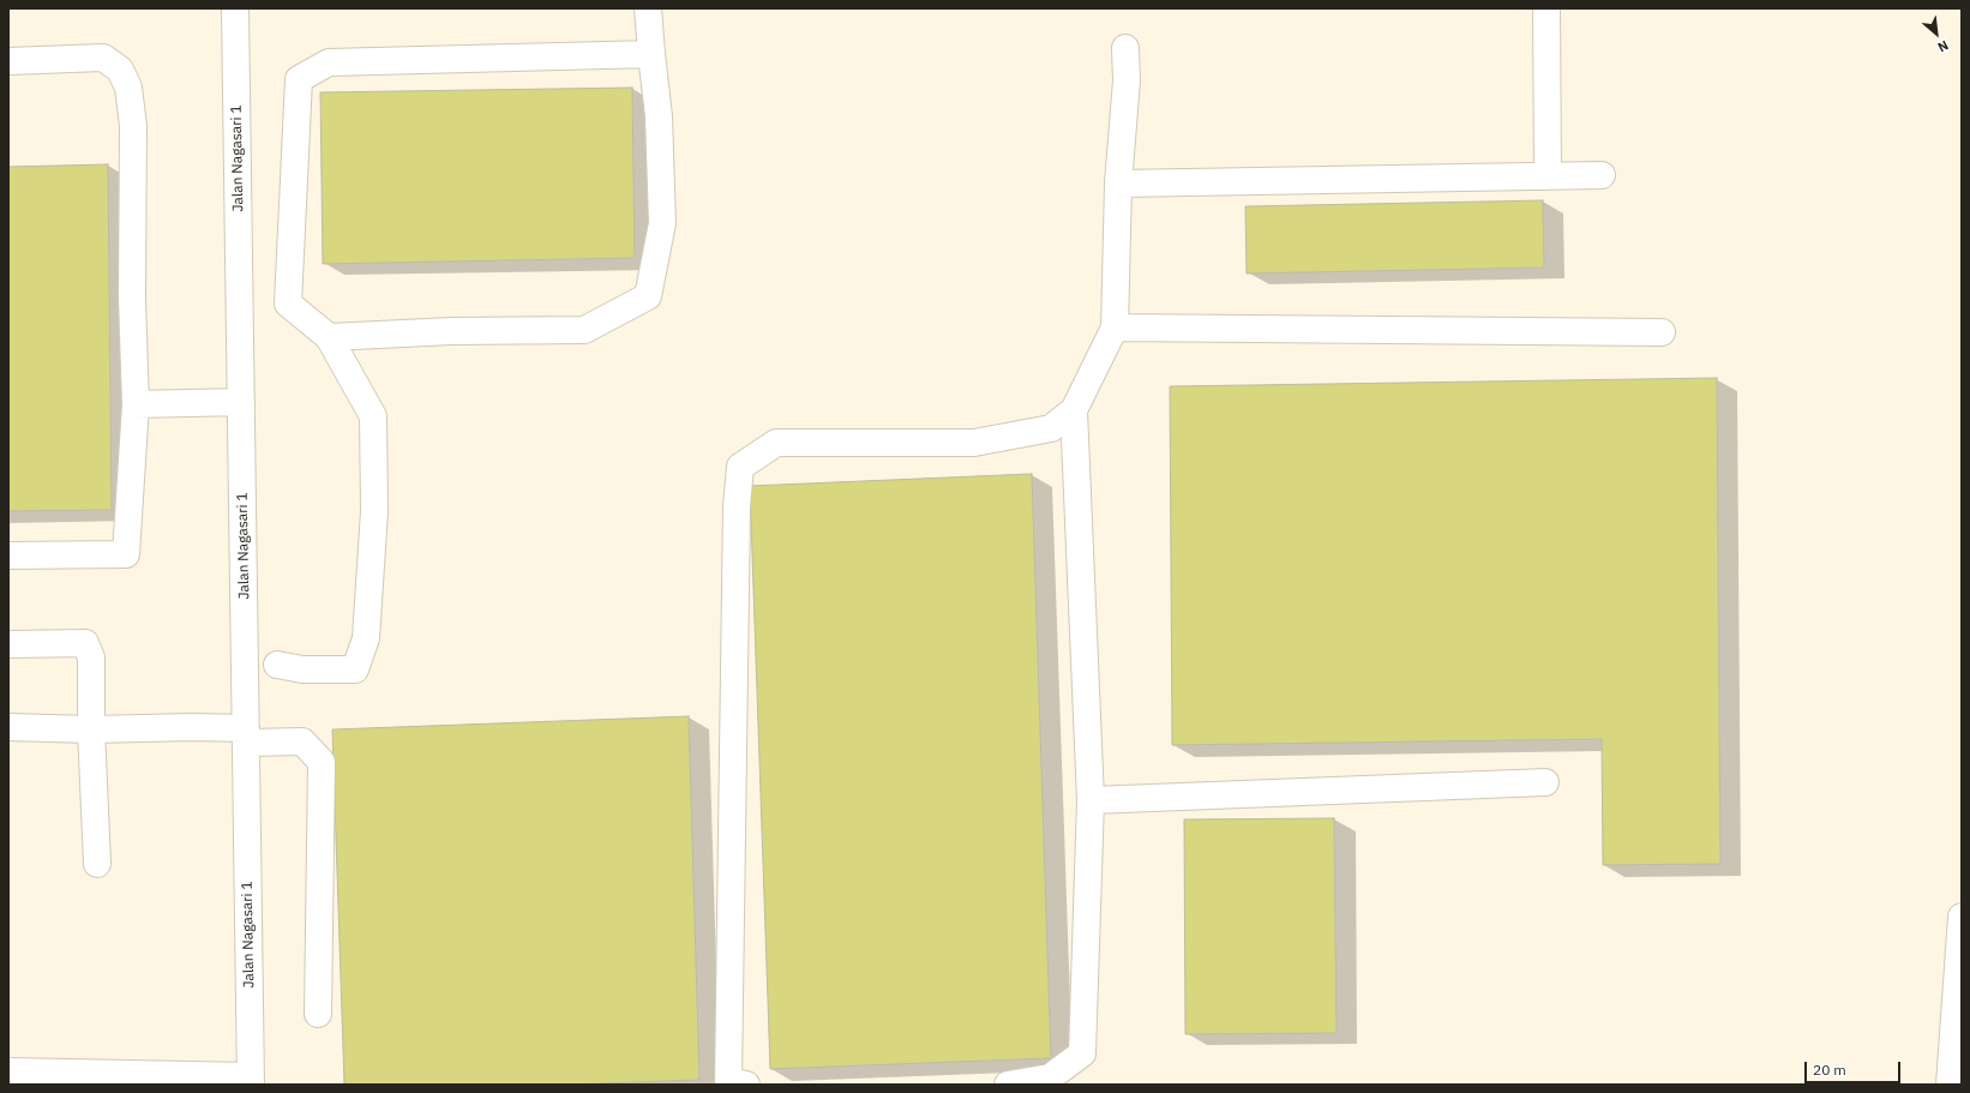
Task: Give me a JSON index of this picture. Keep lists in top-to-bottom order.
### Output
{
  "streets": {
    "street": ["Jalan Nagasari 1"]
  },
  "scale_bar": "20 m",
  "north": "bottom right"
}
